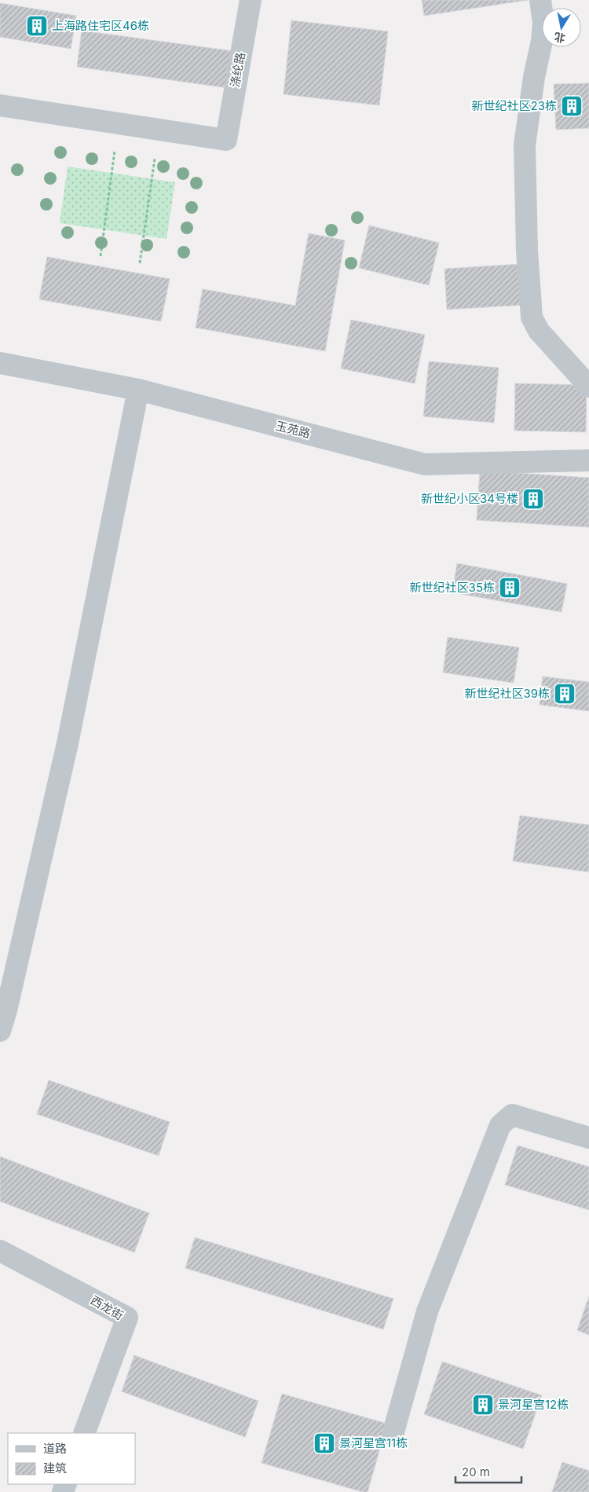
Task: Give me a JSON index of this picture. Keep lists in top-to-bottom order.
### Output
{
  "streets": {
    "street": ["涤纶路", "玉苑路", "西龙街"]
  },
  "places": {
    "building": [
      "上海路住宅区46栋",
      "新世纪社区23栋",
      "新世纪小区34号楼",
      "新世纪社区35栋",
      "新世纪社区39栋",
      "景河星宫12栋",
      "景河星宫11栋"
    ]
  },
  "legend": ["道路", "建筑"],
  "scale_bar": "20 m",
  "north": "bottom"
}
